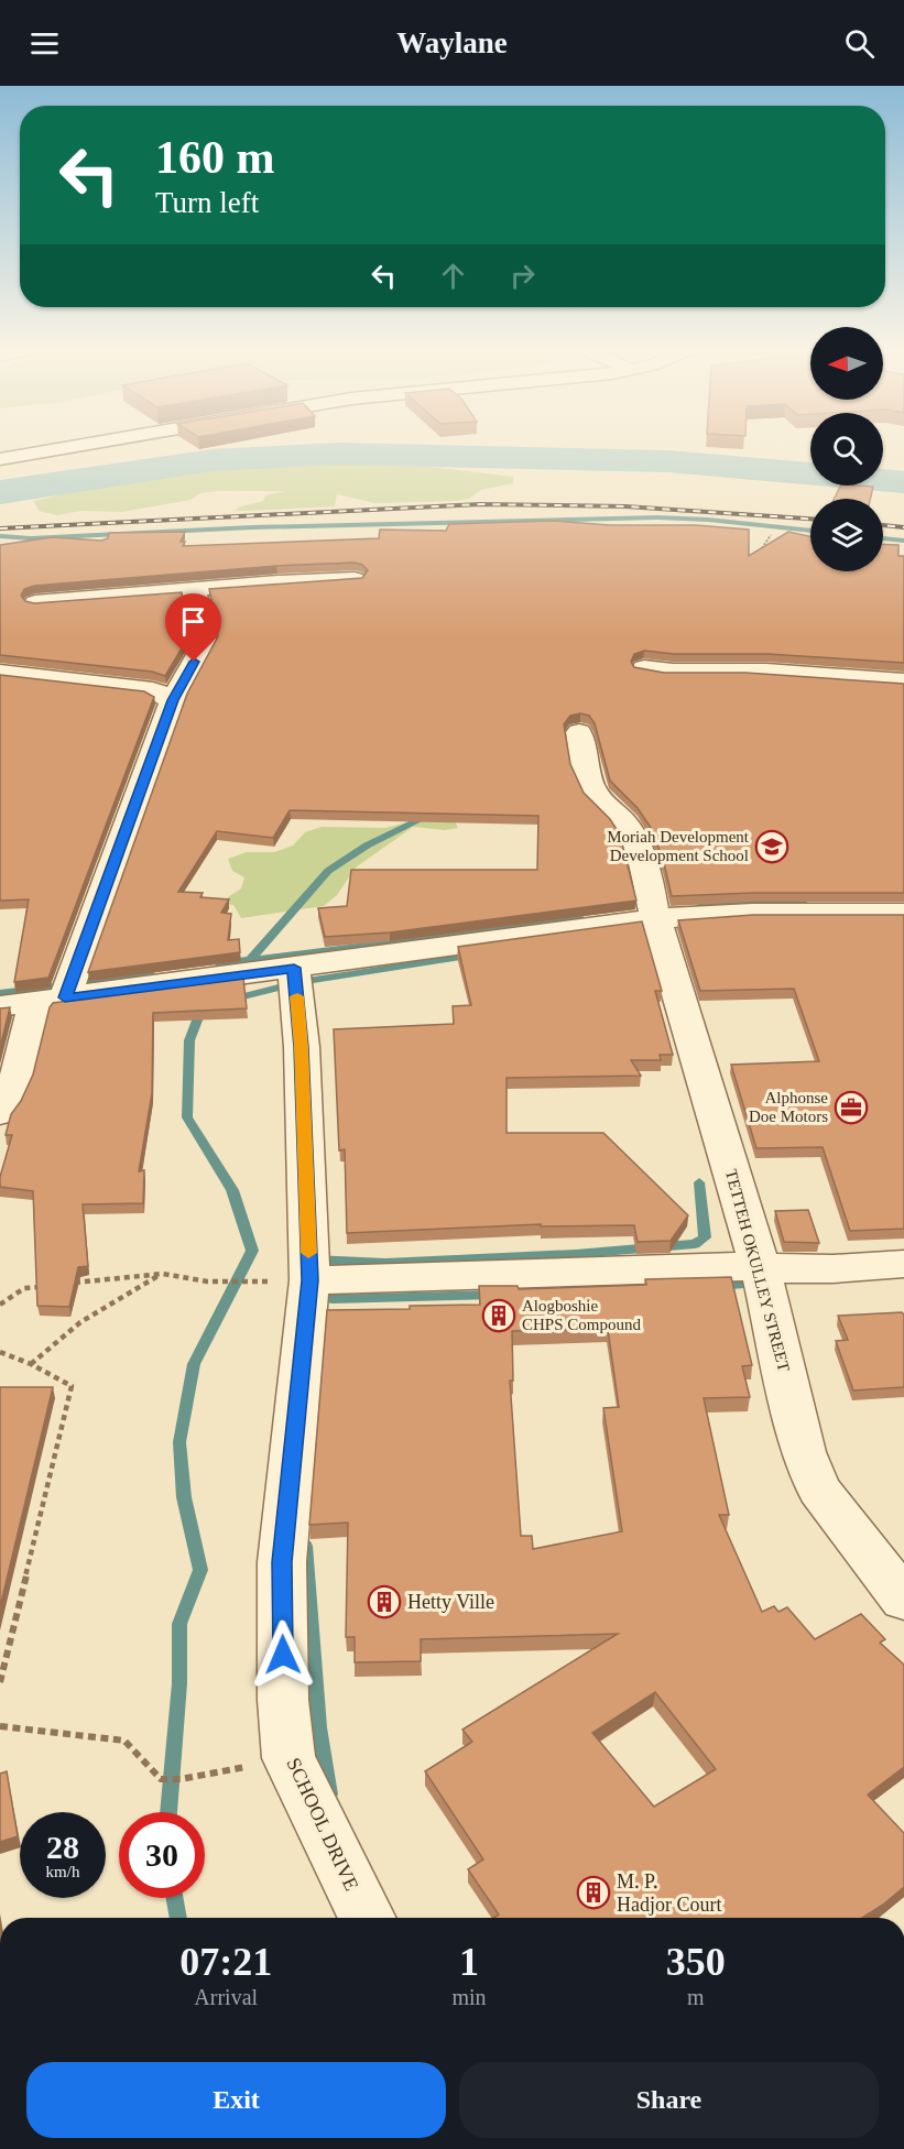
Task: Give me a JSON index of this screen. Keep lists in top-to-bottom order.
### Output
{
  "streets": {
    "street": ["TETTEH OKULLEY STREET", "SCHOOL DRIVE"]
  },
  "places": {
    "school or university": ["Moriah Development Development School"],
    "office": ["Alphonse Doe Motors"],
    "building": ["Alogboshie CHPS Compound", "Hetty Ville", "M. P. Hadjor Court"]
  },
  "north": "left",
  "page": {
    "header": "Waylane",
    "turn": ["160 m", "Turn left"],
    "speed": "28 km/h",
    "limit": "30",
    "eta": [
      "07:21",
      "Arrival",
      "1",
      "min",
      "350",
      "m"
    ],
    "buttons": ["Exit", "Share"]
  }
}
